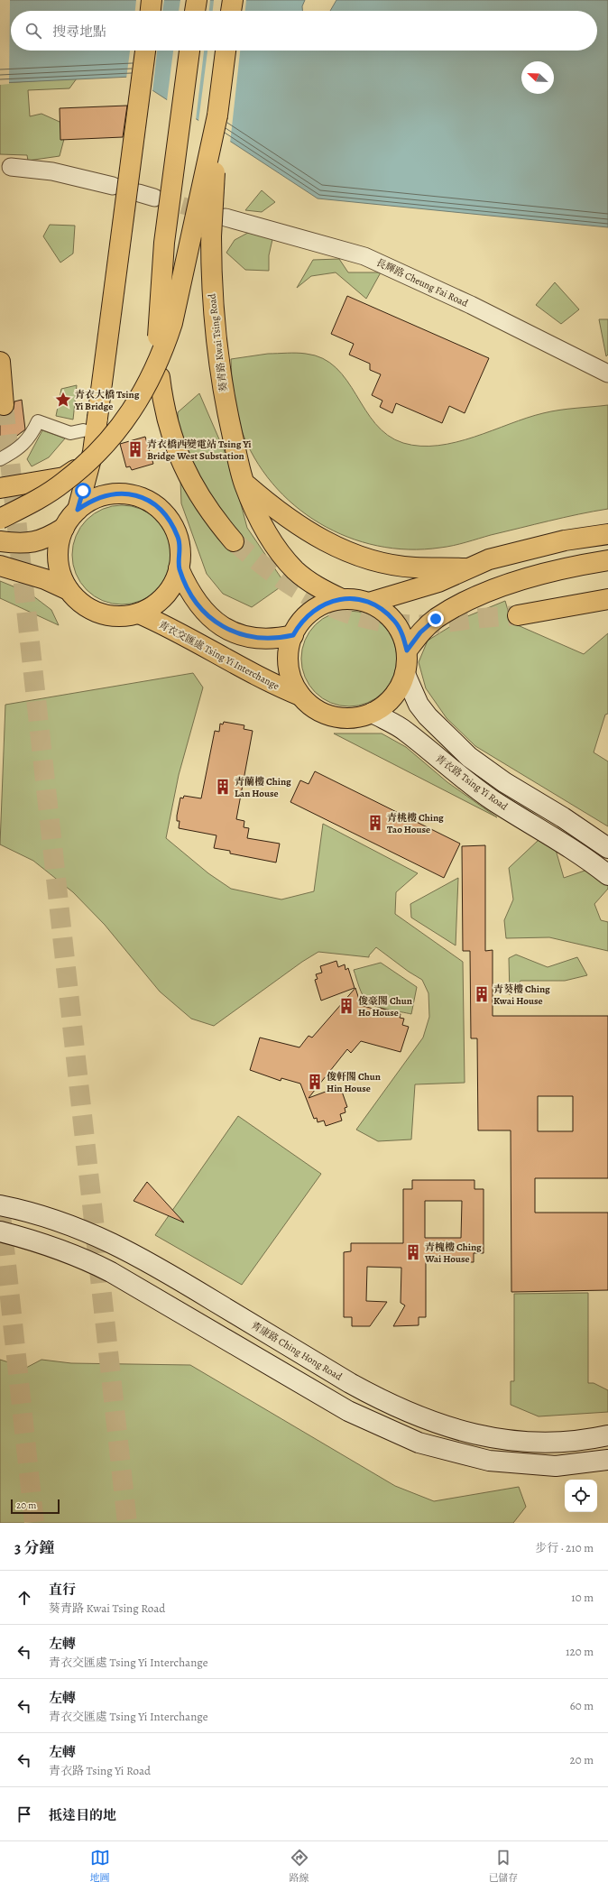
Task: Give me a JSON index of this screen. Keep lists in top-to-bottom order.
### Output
{
  "streets": {
    "main road": [
      "葵青路 Kwai Tsing Road",
      "青衣交匯處 Tsing Yi Interchange",
      "青衣路 Tsing Yi Road",
      "青康路 Ching Hong Road"
    ],
    "street": ["長輝路 Cheung Fai Road"]
  },
  "crossings": [
    ["葵青路 Kwai Tsing Road", "青衣交匯處 Tsing Yi Interchange"],
    ["葵青路 Kwai Tsing Road", "青衣路 Tsing Yi Road"],
    ["青衣交匯處 Tsing Yi Interchange", "青衣路 Tsing Yi Road"]
  ],
  "places": {
    "place": ["青衣大橋 Tsing Yi Bridge"],
    "building": [
      "青衣橋西變電站 Tsing Yi Bridge West Substation",
      "青蘭樓 Ching Lan House",
      "青桃樓 Ching Tao House",
      "青葵樓 Ching Kwai House",
      "俊豪閣 Chun Ho House",
      "俊軒閣 Chun Hin House",
      "青槐樓 Ching Wai House"
    ]
  },
  "scale_bar": "20 m",
  "north": "top left",
  "page": {
    "search": "搜尋地點",
    "scale": "20 m",
    "heading": ["3 分鐘", "步行 · 210 m"],
    "list": [
      ["直行", "葵青路 Kwai Tsing Road", "10 m"],
      ["左轉", "青衣交匯處 Tsing Yi Interchange", "120 m"],
      ["左轉", "青衣交匯處 Tsing Yi Interchange", "60 m"],
      ["左轉", "青衣路 Tsing Yi Road", "20 m"],
      "抵達目的地"
    ],
    "nav": ["地圖", "路線", "已儲存"]
  }
}
